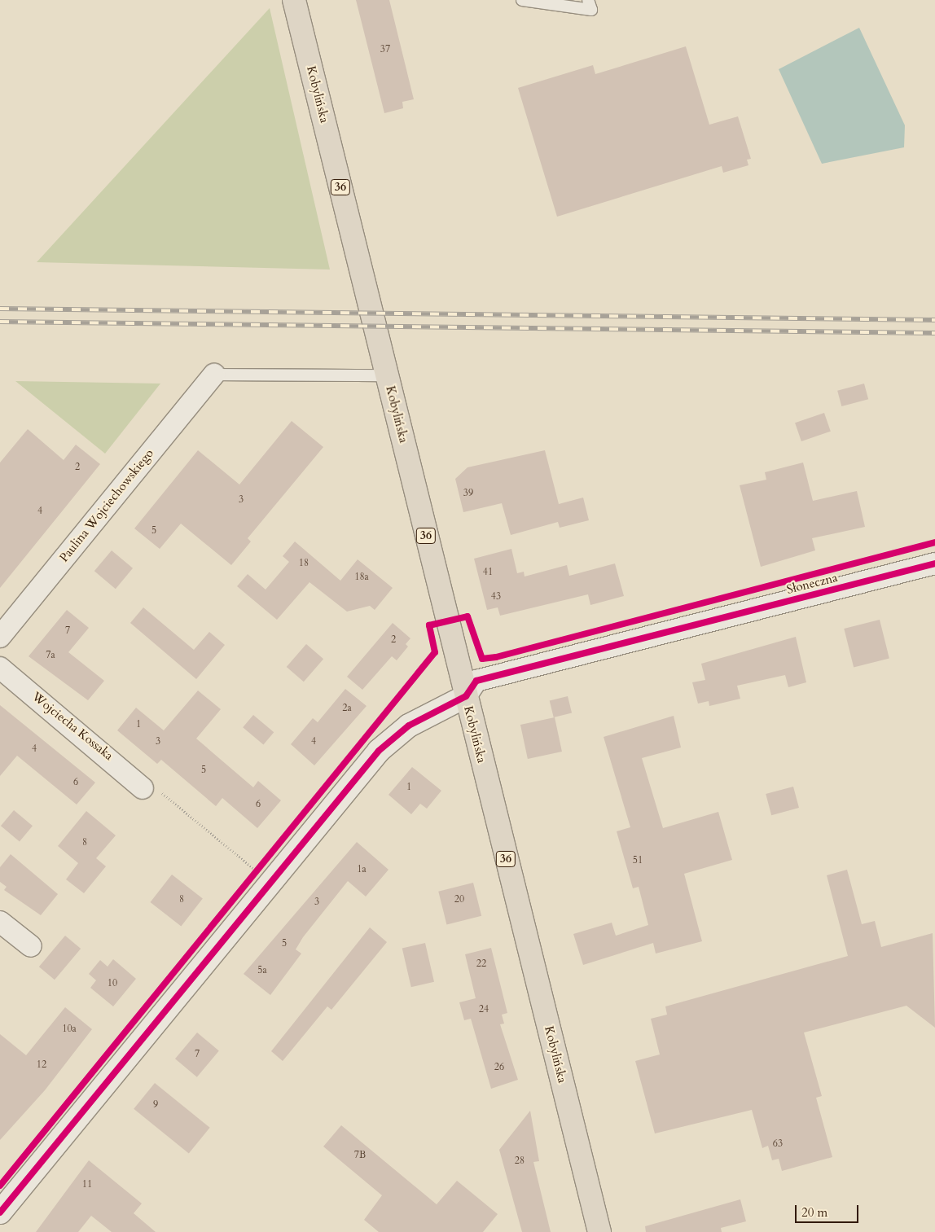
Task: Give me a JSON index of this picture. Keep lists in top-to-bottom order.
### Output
{
  "streets": {
    "main road": ["Kobylińska", "36"],
    "street": ["Paulina Wojciechowskiego", "Słoneczna", "Wojciecha Kossaka"]
  },
  "crossings": [
    ["Kobylińska", "Słoneczna"]
  ],
  "house_numbers": [
    "37",
    "2",
    "39",
    "3",
    "4",
    "5",
    "18",
    "41",
    "18a",
    "43",
    "7",
    "2",
    "7a",
    "2a",
    "1",
    "3",
    "4",
    "4",
    "5",
    "6",
    "1",
    "6",
    "8",
    "51",
    "1a",
    "8",
    "20",
    "3",
    "5",
    "22",
    "5a",
    "10",
    "24",
    "10a",
    "7",
    "12",
    "26",
    "9",
    "63",
    "7B",
    "28",
    "11"
  ],
  "scale_bar": "20 m"
}
